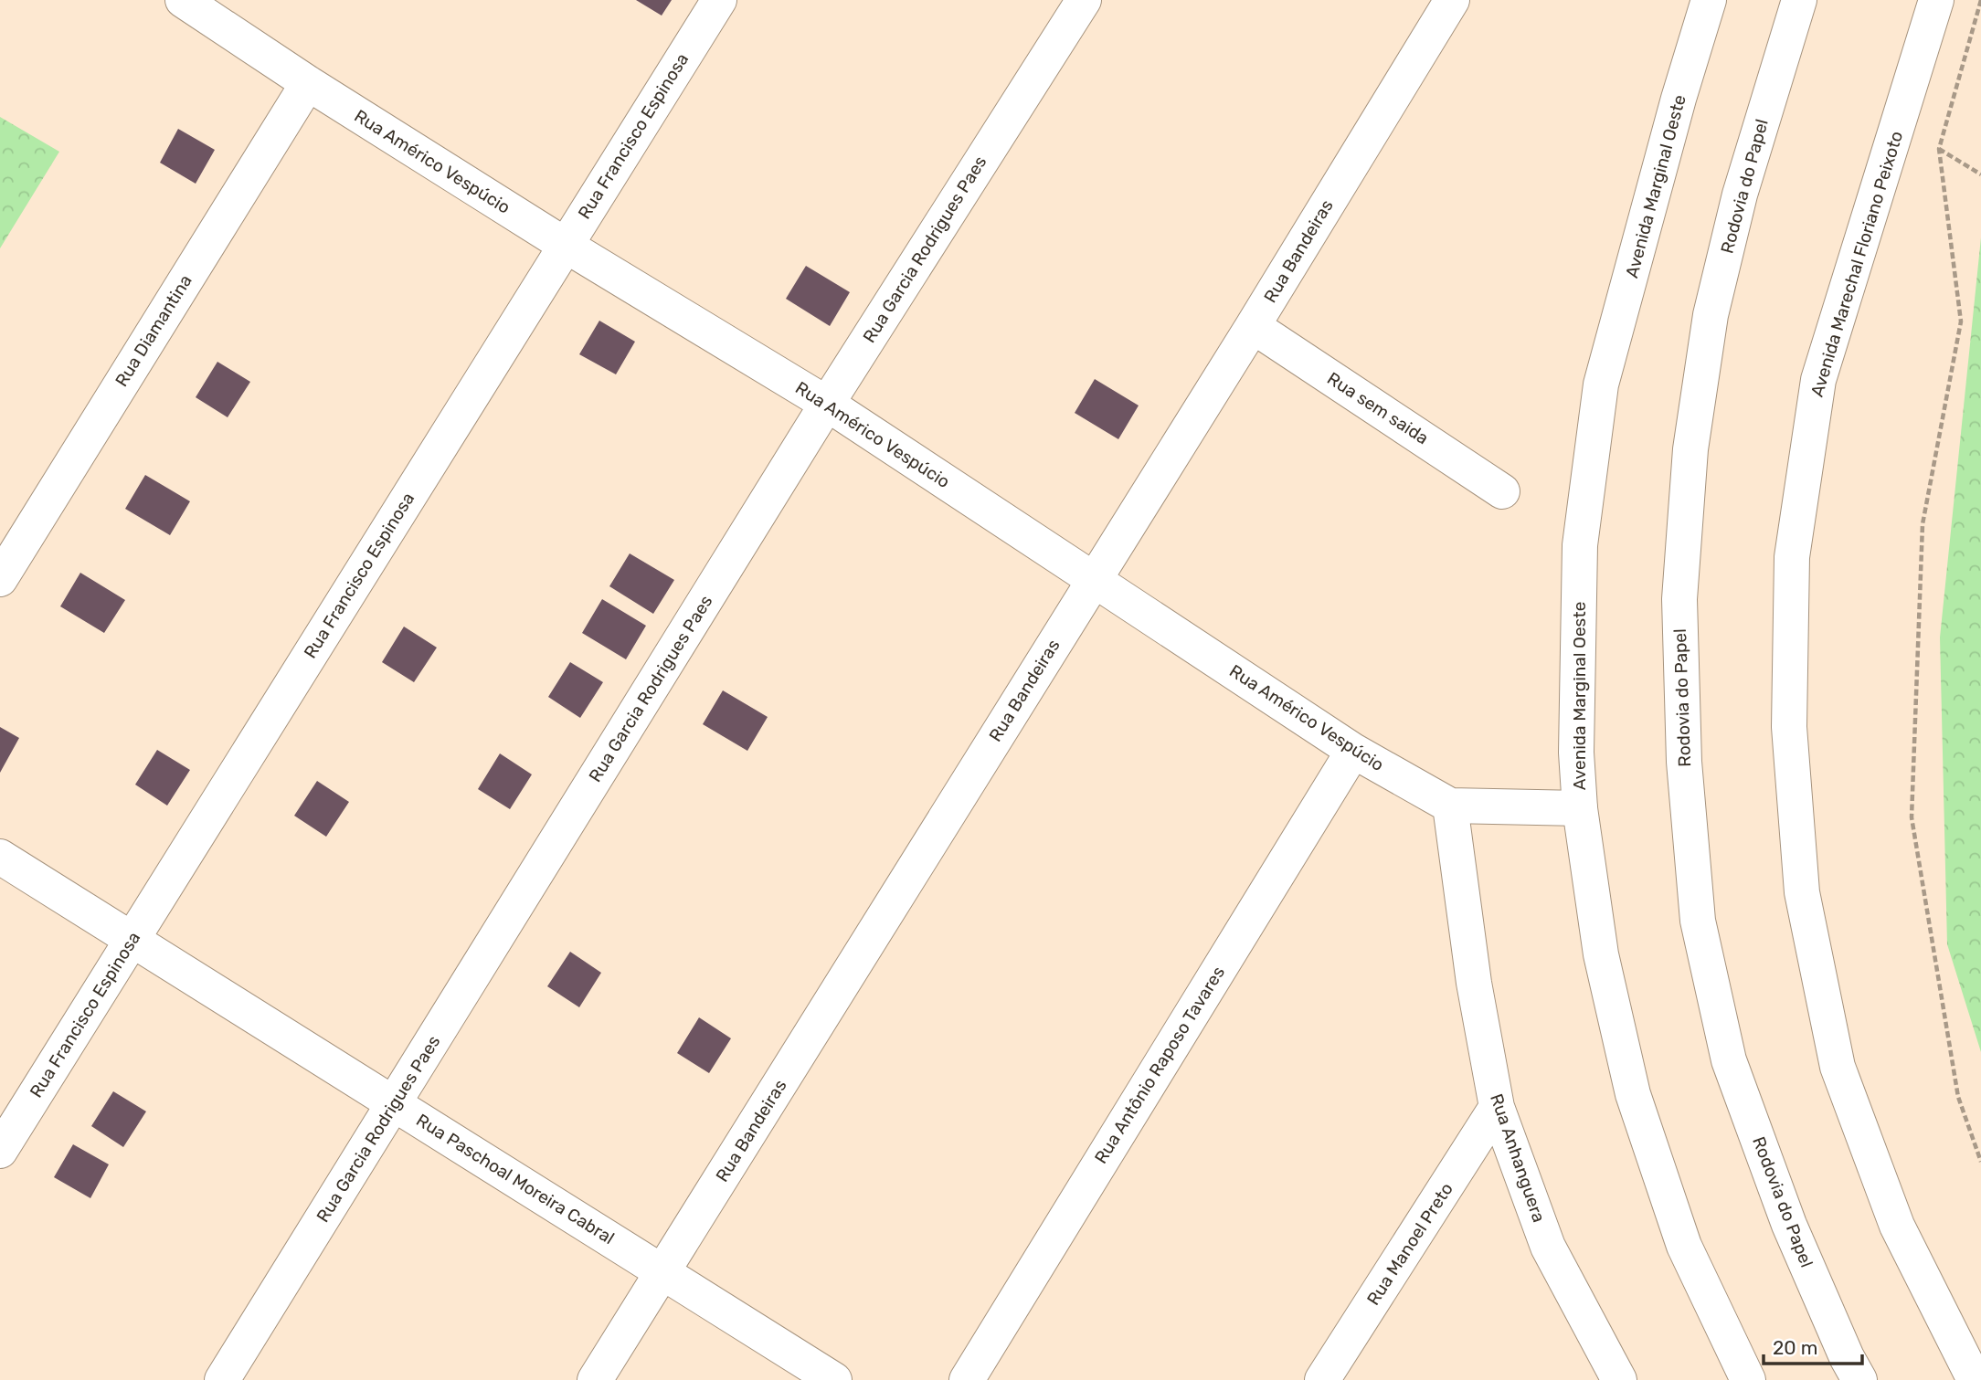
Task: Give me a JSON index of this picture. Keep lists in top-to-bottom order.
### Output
{
  "streets": {
    "street": [
      "Rua Francisco Espinosa",
      "Rua Américo Vespúcio",
      "Avenida Marginal Oeste",
      "Rodovia do Papel",
      "Rua Garcia Rodrigues Paes",
      "Rua Bandeiras",
      "Avenida Marechal Floriano Peixoto",
      "Rua Diamantina",
      "Rua sem saida",
      "Rua Antônio Raposo Tavares",
      "Rua Anhanguera",
      "Rua Paschoal Moreira Cabral",
      "Rua Manoel Preto"
    ]
  },
  "crossings": [
    ["Rua Francisco Espinosa", "Rua Américo Vespúcio"],
    ["Rua Francisco Espinosa", "Rua Paschoal Moreira Cabral"],
    ["Rua Américo Vespúcio", "Avenida Marginal Oeste"],
    ["Rua Américo Vespúcio", "Rua Garcia Rodrigues Paes"],
    ["Rua Américo Vespúcio", "Rua Bandeiras"],
    ["Rua Américo Vespúcio", "Rua Diamantina"],
    ["Rua Américo Vespúcio", "Rua Antônio Raposo Tavares"],
    ["Rua Américo Vespúcio", "Rua Anhanguera"],
    ["Rua Garcia Rodrigues Paes", "Rua Paschoal Moreira Cabral"],
    ["Rua Bandeiras", "Rua sem saida"],
    ["Rua Bandeiras", "Rua Paschoal Moreira Cabral"],
    ["Rua Anhanguera", "Rua Manoel Preto"]
  ],
  "scale_bar": "20 m"
}
